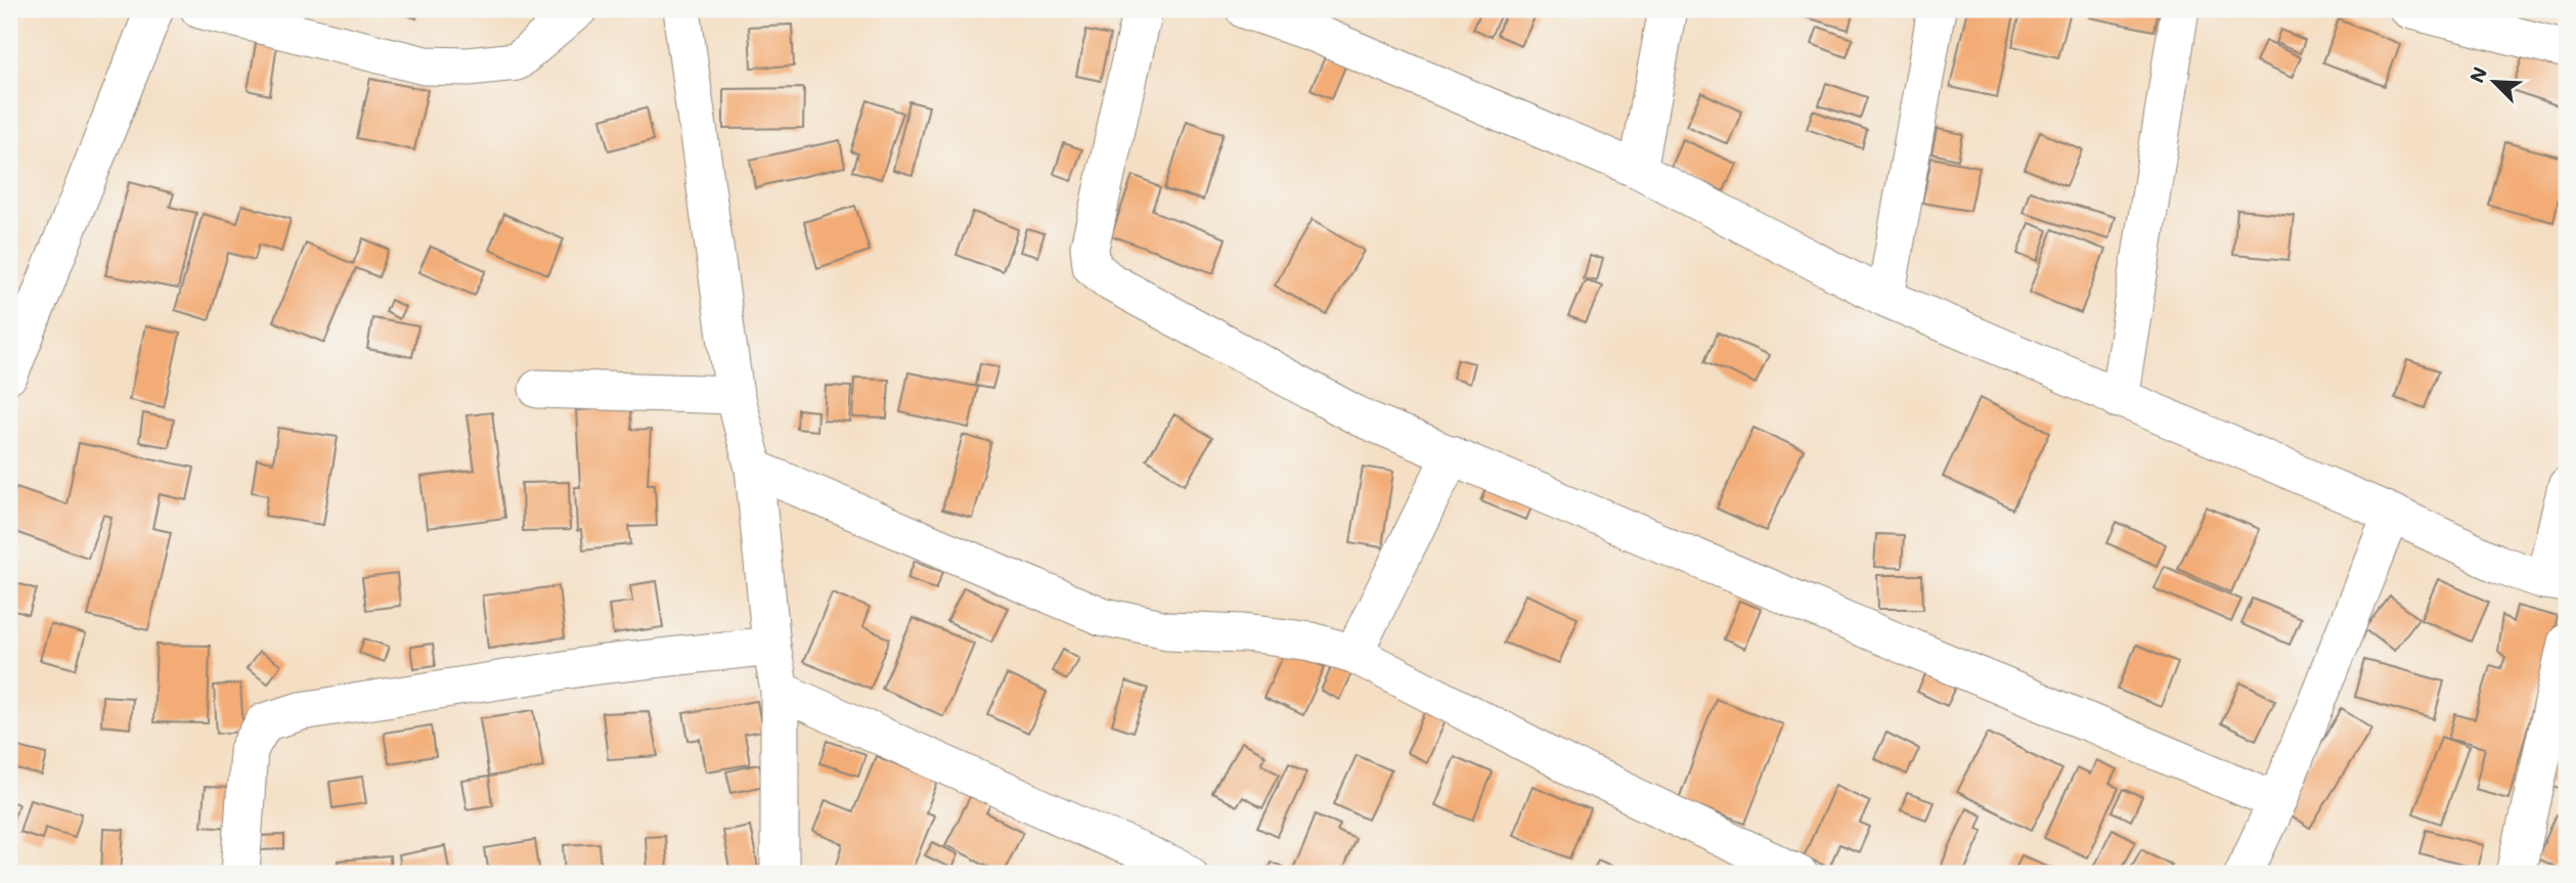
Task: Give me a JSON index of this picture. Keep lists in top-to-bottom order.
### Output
{
  "north": "top left"
}
